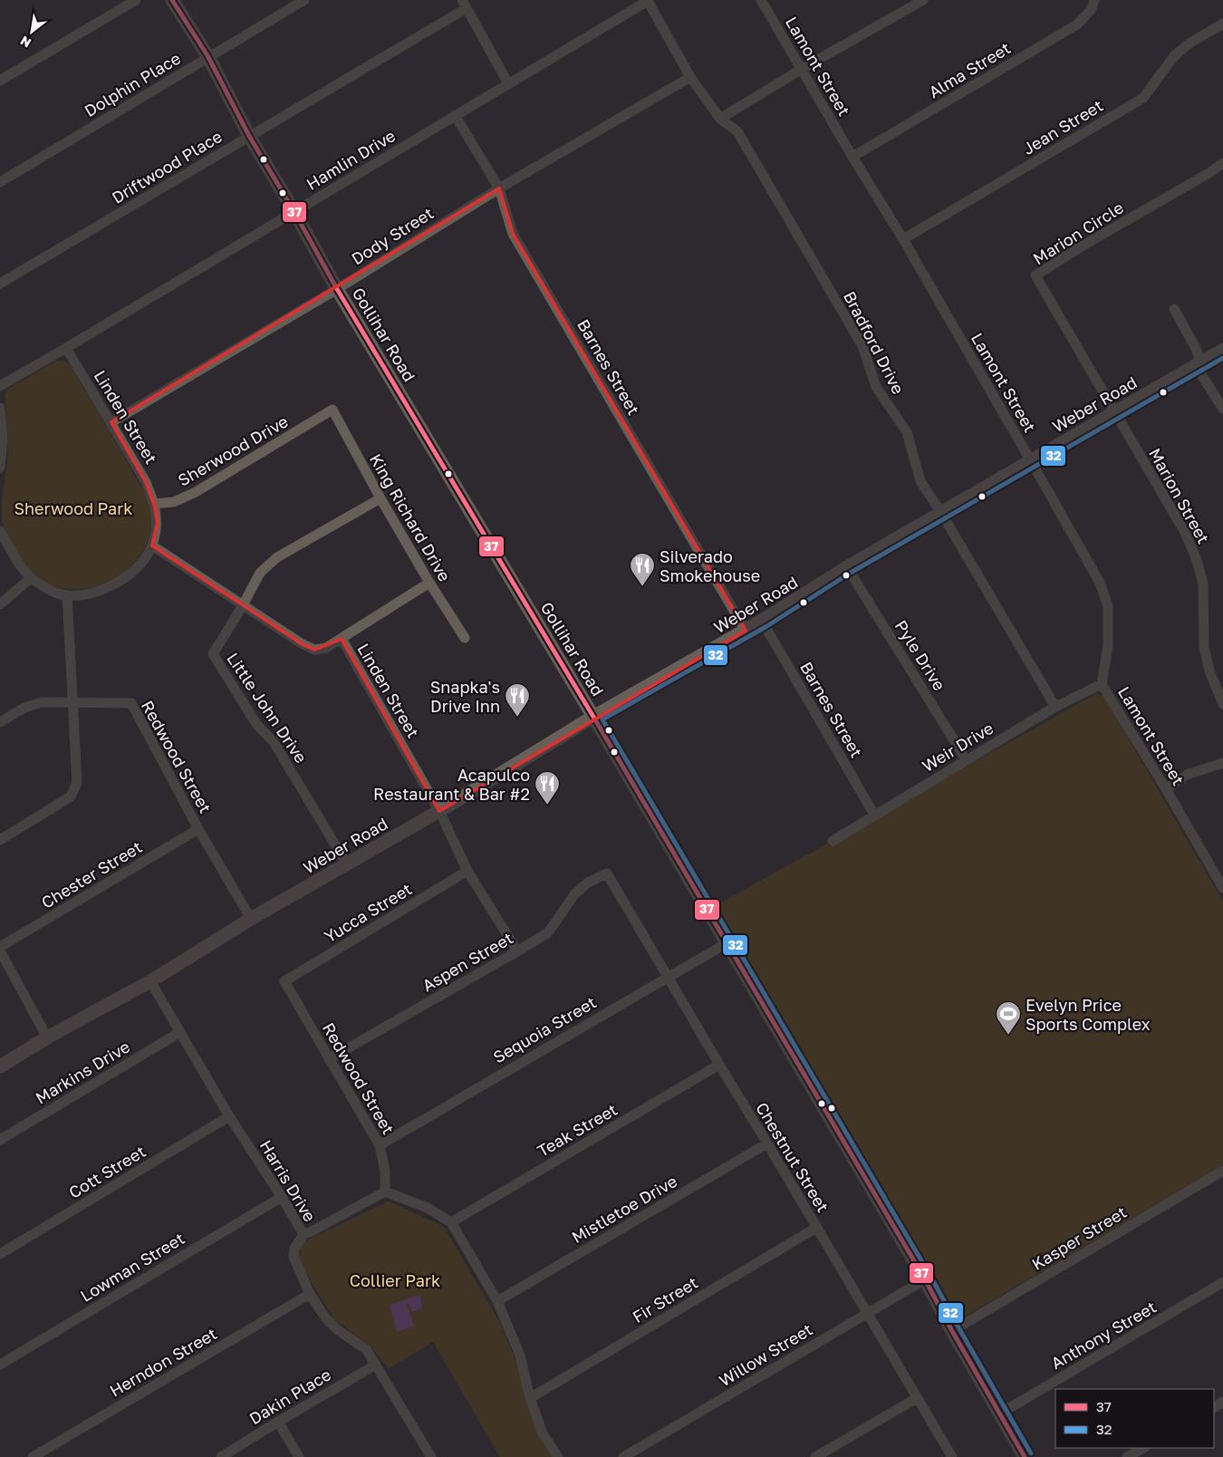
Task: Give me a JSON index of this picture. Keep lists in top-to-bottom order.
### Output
{
  "streets": {
    "main road": ["Gollihar Road", "Weber Road"],
    "street": [
      "Lamont Street",
      "Alma Street",
      "Dolphin Place",
      "Jean Street",
      "Hamlin Drive",
      "Driftwood Place",
      "Marion Circle",
      "Dody Street",
      "Bradford Drive",
      "Barnes Street",
      "Linden Street",
      "Sherwood Drive",
      "Marion Street",
      "King Richard Drive",
      "Pyle Drive",
      "Little John Drive",
      "Weir Drive",
      "Redwood Street",
      "Chester Street",
      "Yucca Street",
      "Aspen Street",
      "Sequoia Street",
      "Markins Drive",
      "Teak Street",
      "Chestnut Street",
      "Cott Street",
      "Harris Drive",
      "Mistletoe Drive",
      "Kasper Street",
      "Lowman Street",
      "Fir Street",
      "Anthony Street",
      "Willow Street",
      "Herndon Street",
      "Dakin Place"
    ]
  },
  "crossings": [
    ["Lamont Street", "Alma Street"],
    ["Lamont Street", "Jean Street"],
    ["Lamont Street", "Weber Road"],
    ["Lamont Street", "Weir Drive"],
    ["Dolphin Place", "Gollihar Road"],
    ["Hamlin Drive", "Gollihar Road"],
    ["Hamlin Drive", "Bradford Drive"],
    ["Hamlin Drive", "Barnes Street"],
    ["Hamlin Drive", "Linden Street"],
    ["Driftwood Place", "Gollihar Road"],
    ["Marion Circle", "Weber Road"],
    ["Marion Circle", "Marion Street"],
    ["Dody Street", "Gollihar Road"],
    ["Dody Street", "Bradford Drive"],
    ["Dody Street", "Barnes Street"],
    ["Dody Street", "Linden Street"],
    ["Gollihar Road", "Weber Road"],
    ["Gollihar Road", "Sequoia Street"],
    ["Gollihar Road", "Kasper Street"],
    ["Gollihar Road", "Anthony Street"],
    ["Gollihar Road", "Willow Street"],
    ["Bradford Drive", "Weber Road"],
    ["Bradford Drive", "Weir Drive"],
    ["Barnes Street", "Weber Road"],
    ["Barnes Street", "Weir Drive"],
    ["Weber Road", "Linden Street"],
    ["Weber Road", "Marion Street"],
    ["Weber Road", "Pyle Drive"],
    ["Weber Road", "Little John Drive"],
    ["Weber Road", "Redwood Street"],
    ["Weber Road", "Harris Drive"],
    ["Linden Street", "Sherwood Drive"],
    ["Linden Street", "Little John Drive"],
    ["Linden Street", "Yucca Street"],
    ["Linden Street", "Aspen Street"],
    ["Sherwood Drive", "King Richard Drive"],
    ["King Richard Drive", "Little John Drive"],
    ["Pyle Drive", "Weir Drive"],
    ["Redwood Street", "Chester Street"],
    ["Redwood Street", "Yucca Street"],
    ["Redwood Street", "Aspen Street"],
    ["Redwood Street", "Sequoia Street"],
    ["Aspen Street", "Chestnut Street"],
    ["Sequoia Street", "Chestnut Street"],
    ["Markins Drive", "Harris Drive"],
    ["Teak Street", "Chestnut Street"],
    ["Chestnut Street", "Mistletoe Drive"],
    ["Chestnut Street", "Fir Street"],
    ["Chestnut Street", "Willow Street"],
    ["Cott Street", "Harris Drive"],
    ["Harris Drive", "Lowman Street"],
    ["Harris Drive", "Herndon Street"],
    ["Harris Drive", "Dakin Place"]
  ],
  "parks": ["Sherwood Park", "Collier Park"],
  "places": {
    "restaurant": ["Silverado Smokehouse", "Snapka's Drive Inn", "Acapulco Restaurant & Bar #2"],
    "sports": ["Evelyn Price Sports Complex"]
  },
  "lines": ["transit line 37", "transit line 32"],
  "legend": ["37", "32"],
  "north": "bottom left"
}
